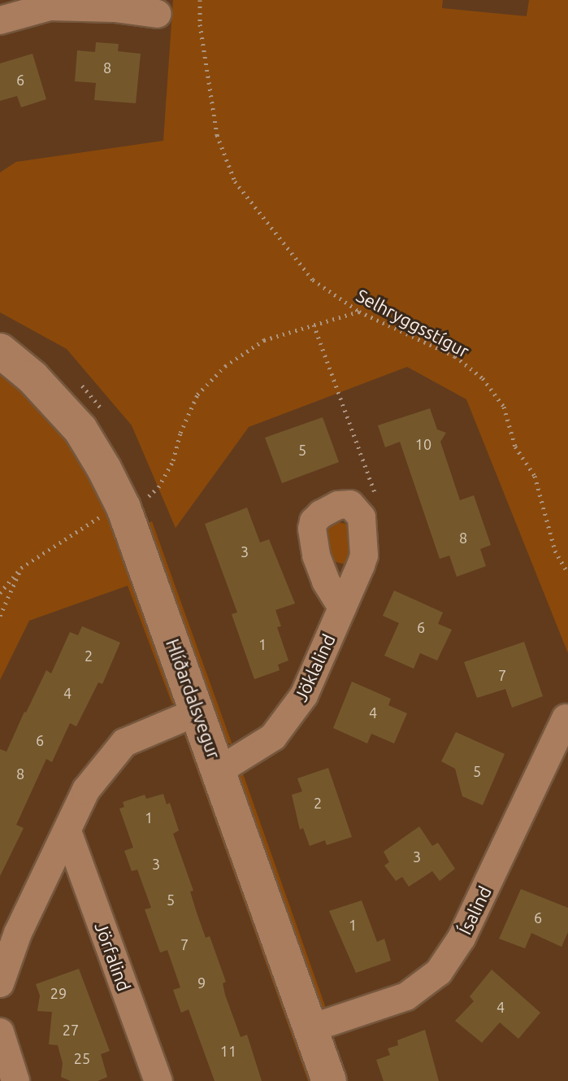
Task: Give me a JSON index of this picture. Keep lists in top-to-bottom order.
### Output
{
  "streets": {
    "street": [
      "Jöklalind",
      "Hlíðardalsvegur",
      "Ísalind",
      "Jörfalind"
    ],
    "path": ["Selhryggsstígur"]
  },
  "crossings": [
    ["Jöklalind", "Hlíðardalsvegur"],
    ["Hlíðardalsvegur", "Ísalind"]
  ],
  "house_numbers": [
    "8",
    "6",
    "10",
    "5",
    "8",
    "3",
    "6",
    "1",
    "2",
    "7",
    "4",
    "4",
    "6",
    "5",
    "8",
    "2",
    "1",
    "3",
    "3",
    "5",
    "6",
    "1",
    "7",
    "9",
    "29",
    "4",
    "27",
    "11",
    "25"
  ]
}
